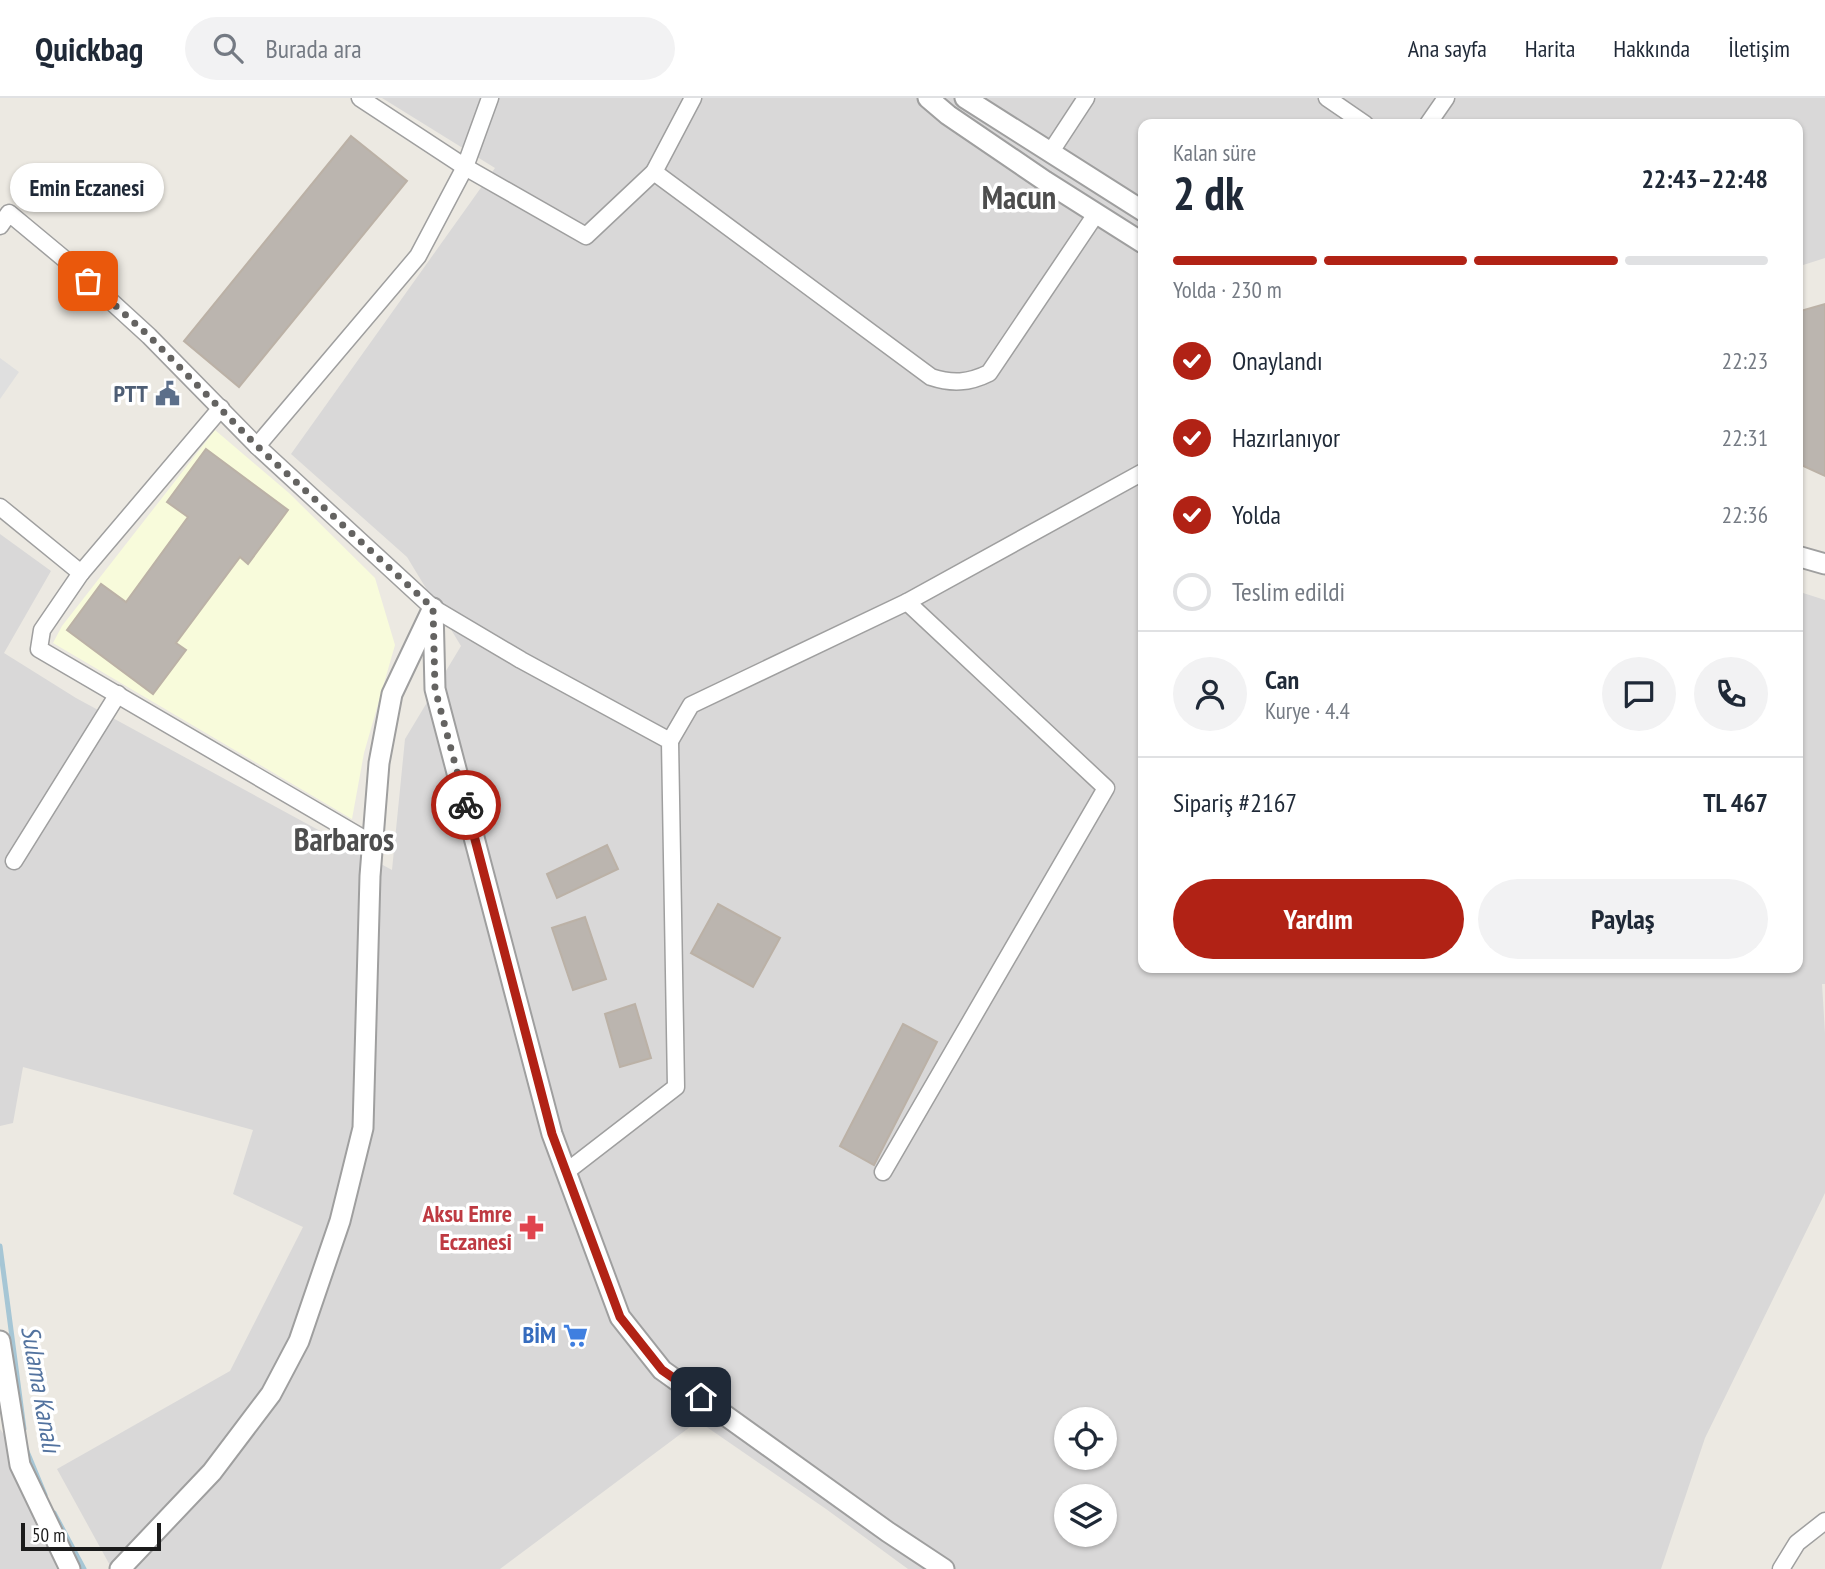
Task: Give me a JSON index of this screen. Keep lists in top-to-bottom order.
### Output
{
  "districts": ["Macun", "Barbaros"],
  "water": ["Sulama Kanalı"],
  "places": {
    "other": ["Emin Eczanesi"],
    "public building": ["PTT"],
    "pharmacy": ["Aksu Emre Eczanesi"],
    "supermarket": ["BİM"]
  },
  "scale_bar": "50 m",
  "page": {
    "header": "Quickbag",
    "search": "Burada ara",
    "nav": [
      "Ana sayfa",
      "Harita",
      "Hakkında",
      "İletişim"
    ],
    "heading": ["2 dk", "Kalan süre", "22:43–22:48"],
    "panel": [
      "Can",
      "Kurye · 4.4",
      "Sipariş #2167",
      "TL 467"
    ],
    "bubble": "Emin Eczanesi",
    "bar": "Yolda · 230 m",
    "list": [
      ["Onaylandı", "22:23"],
      ["Hazırlanıyor", "22:31"],
      ["Yolda", "22:36"],
      "Teslim edildi"
    ],
    "buttons": ["Yardım", "Paylaş"],
    "scale": "50 m"
  }
}
